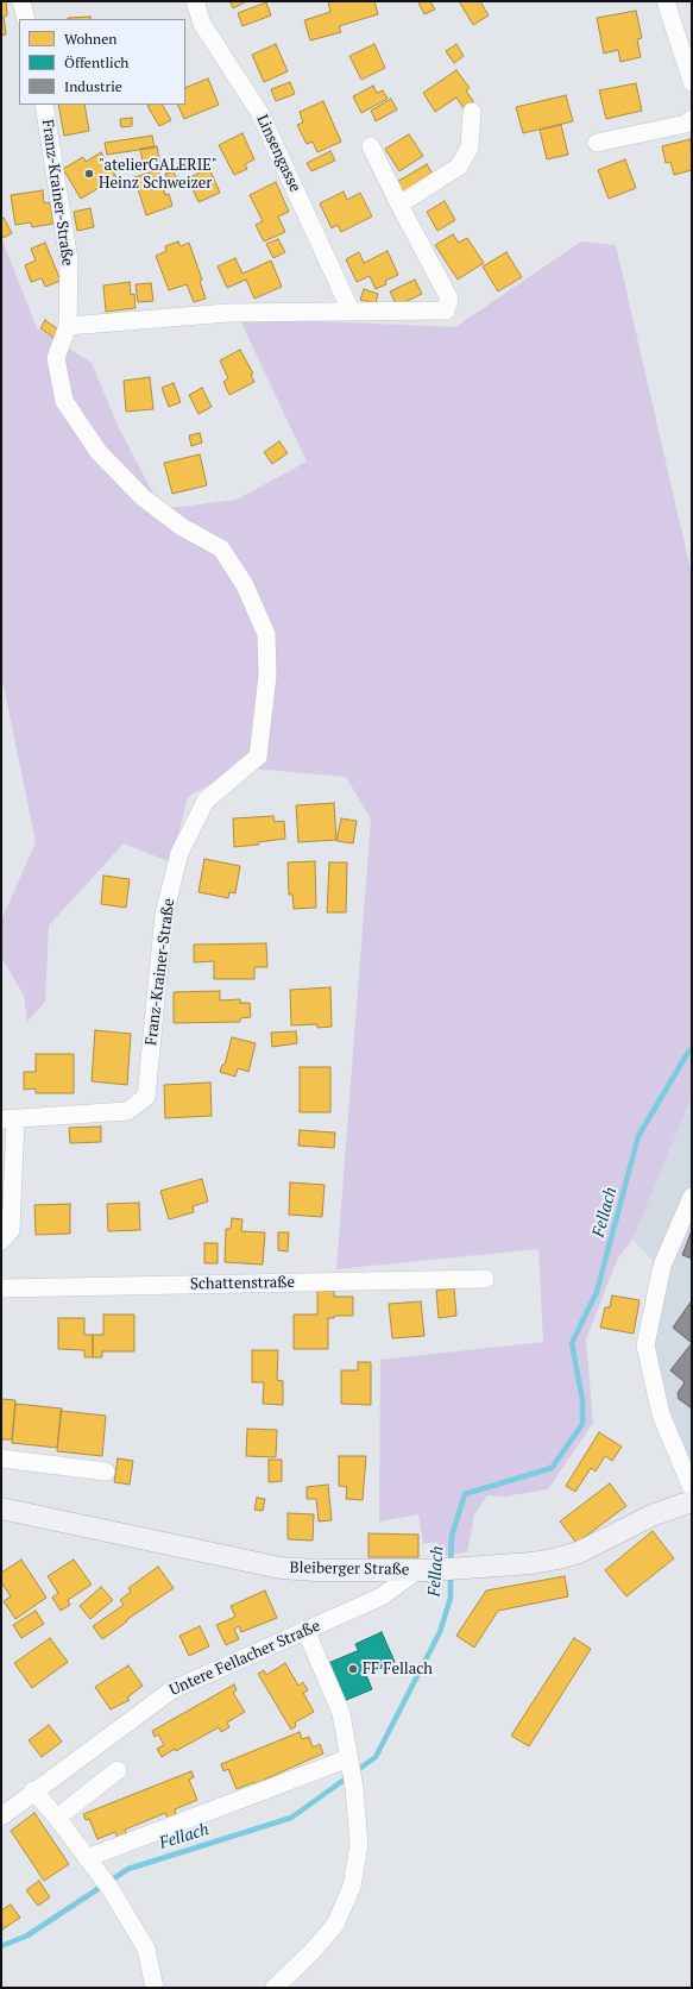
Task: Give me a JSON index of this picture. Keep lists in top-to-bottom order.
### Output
{
  "streets": {
    "main road": ["Bleiberger Straße"],
    "street": [
      "Linsengasse",
      "Franz-Krainer-Straße",
      "Schattenstraße",
      "Untere Fellacher Straße"
    ]
  },
  "crossings": [
    ["Bleiberger Straße", "Untere Fellacher Straße"]
  ],
  "water": ["Fellach"],
  "places": ["\"atelierGALERIE\" Heinz Schweizer", "FF Fellach"],
  "legend": ["Wohnen", "Öffentlich", "Industrie"]
}
